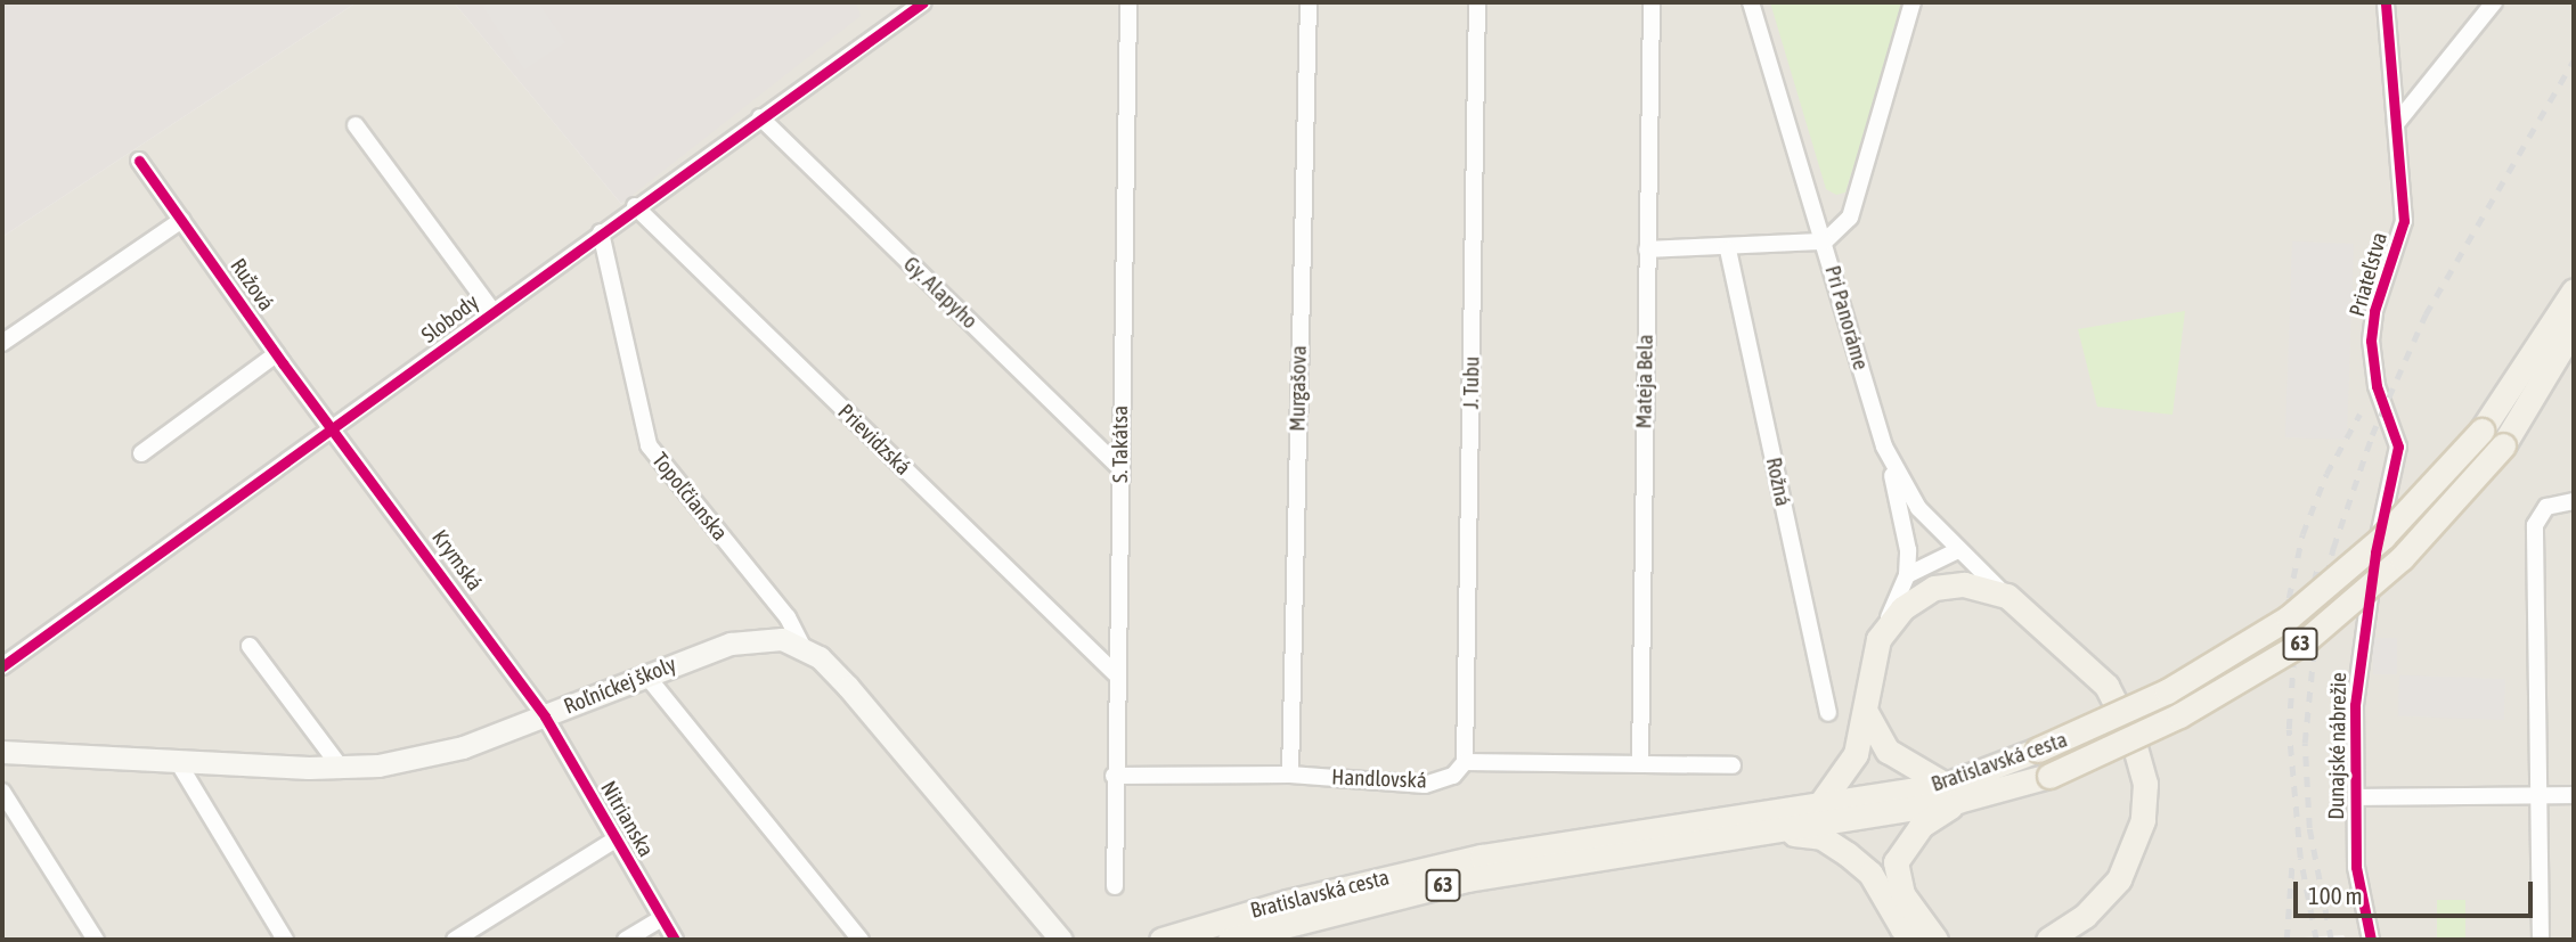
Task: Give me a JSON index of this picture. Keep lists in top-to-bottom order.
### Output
{
  "streets": {
    "main road": ["63", "Roľníckej školy", "Bratislavská cesta"],
    "street": [
      "Priateľstva",
      "Ružová",
      "Gy. Alapyho",
      "Pri Panoráme",
      "Slobody",
      "Mateja Bela",
      "J. Tubu",
      "Murgašova",
      "Prievidzská",
      "S. Takátsa",
      "Rožná",
      "Topoľčianska",
      "Krymská",
      "Dunajské nábrežie",
      "Handlovská",
      "Nitrianska"
    ]
  },
  "crossings": [
    ["Priateľstva", "Dunajské nábrežie"],
    ["Ružová", "Slobody"],
    ["Ružová", "Krymská"],
    ["Gy. Alapyho", "Slobody"],
    ["Gy. Alapyho", "S. Takátsa"],
    ["Slobody", "Prievidzská"],
    ["Slobody", "Topoľčianska"],
    ["Slobody", "Krymská"],
    ["J. Tubu", "Handlovská"],
    ["Murgašova", "Handlovská"],
    ["Prievidzská", "S. Takátsa"],
    ["S. Takátsa", "Handlovská"],
    ["Topoľčianska", "Roľníckej školy"],
    ["Krymská", "Roľníckej školy"],
    ["Krymská", "Nitrianska"],
    ["Roľníckej školy", "Nitrianska"]
  ],
  "scale_bar": "100 m"
}
